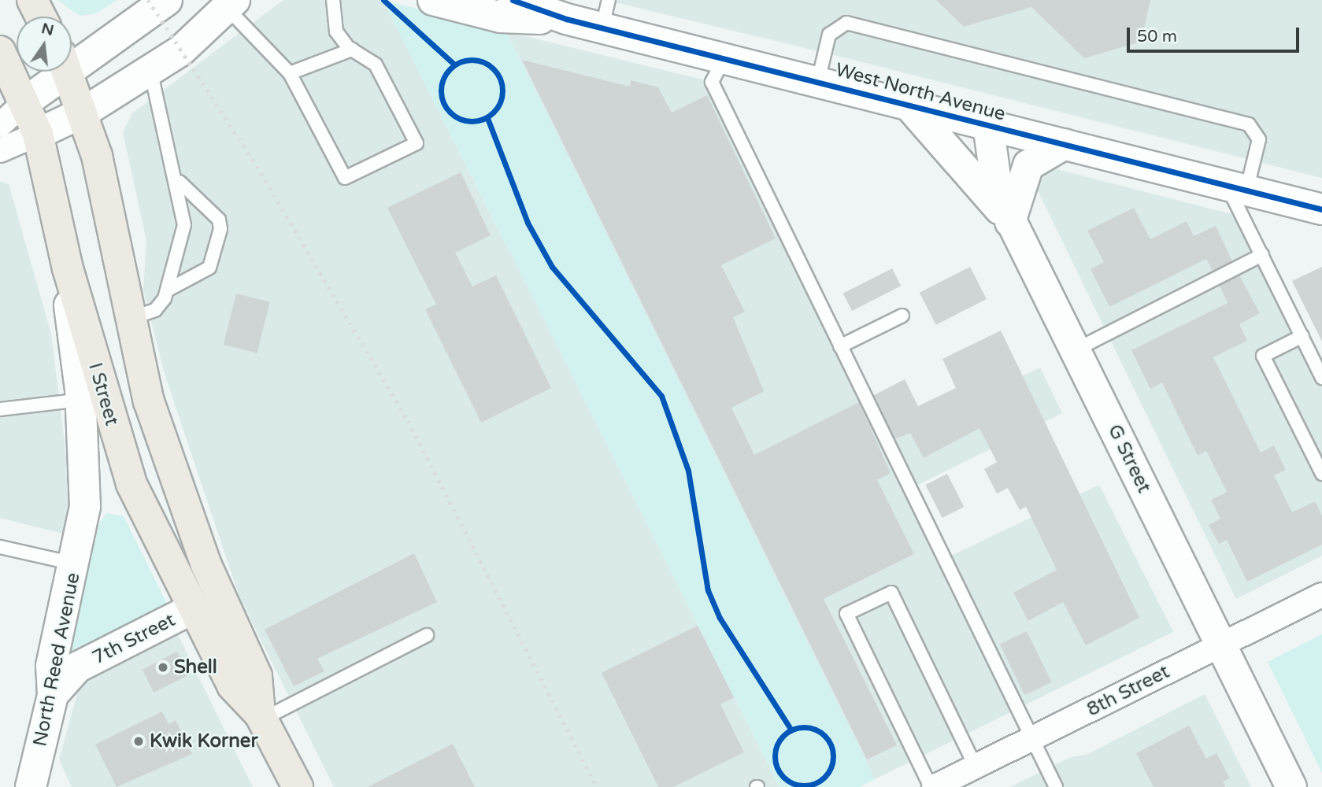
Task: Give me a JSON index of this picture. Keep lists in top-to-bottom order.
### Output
{
  "streets": {
    "main road": ["I Street"],
    "street": [
      "West North Avenue",
      "G Street",
      "7th Street",
      "North Reed Avenue",
      "8th Street"
    ]
  },
  "crossings": [
    ["West North Avenue", "G Street"],
    ["I Street", "7th Street"],
    ["I Street", "North Reed Avenue"],
    ["G Street", "8th Street"],
    ["7th Street", "North Reed Avenue"]
  ],
  "places": ["Shell", "Kwik Korner"],
  "scale_bar": "50 m",
  "north": "top"
}
